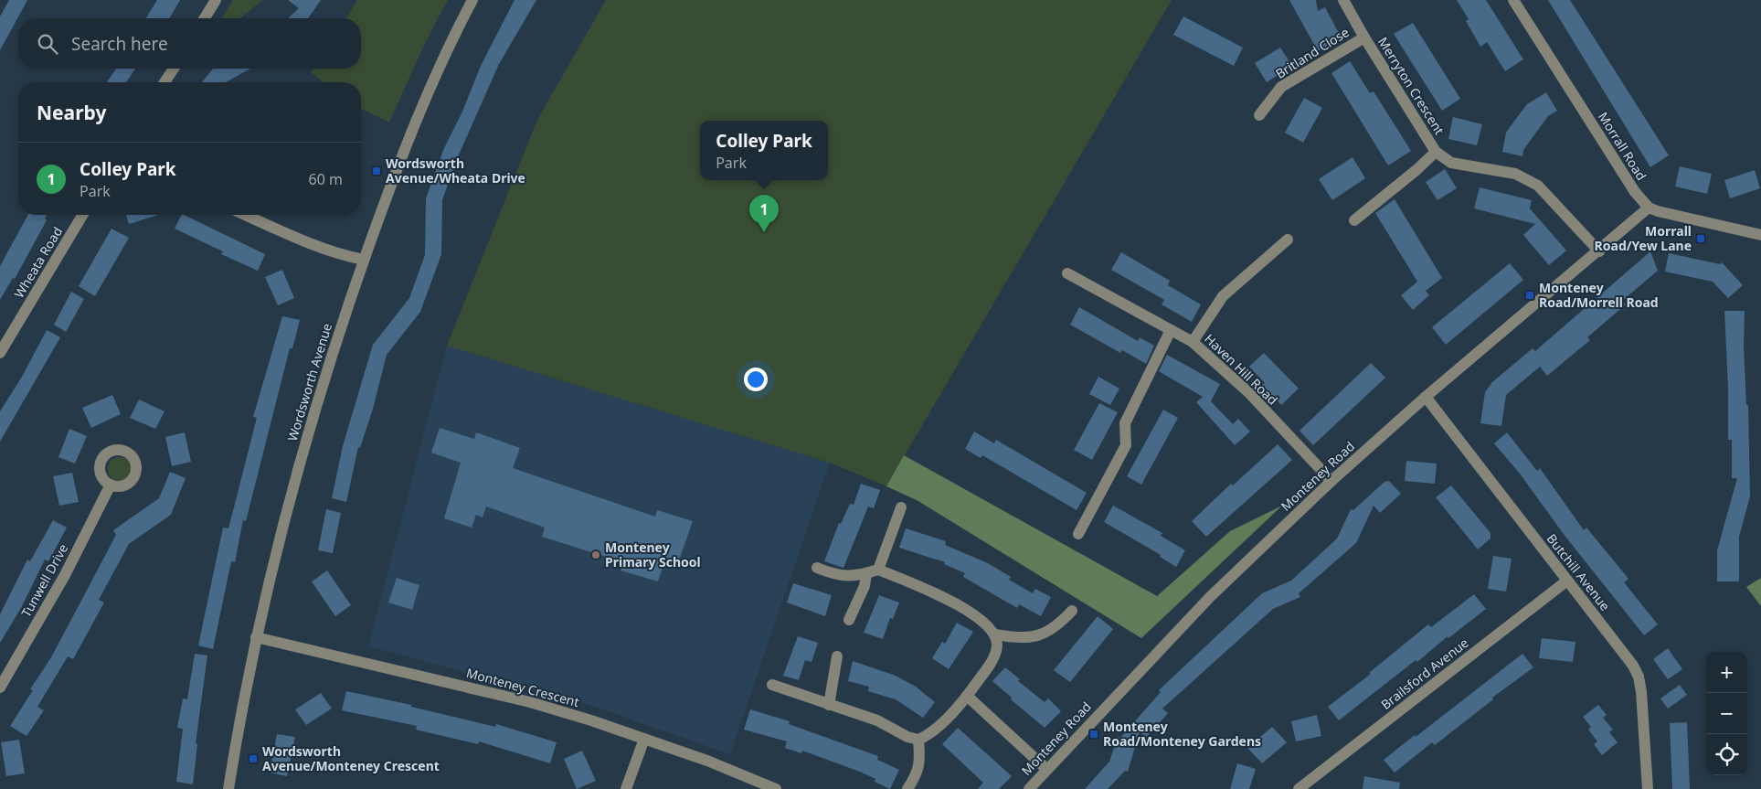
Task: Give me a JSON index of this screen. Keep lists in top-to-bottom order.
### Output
{
  "streets": {
    "street": [
      "Britland Close",
      "Merryton Crescent",
      "Morrall Road",
      "Wheata Road",
      "Haven Hill Road",
      "Wordsworth Avenue",
      "Monteney Road",
      "Butchill Avenue",
      "Tunwell Drive",
      "Brailsford Avenue",
      "Monteney Crescent"
    ]
  },
  "crossings": [
    ["Britland Close", "Merryton Crescent"],
    ["Merryton Crescent", "Monteney Road"],
    ["Morrall Road", "Monteney Road"],
    ["Haven Hill Road", "Monteney Road"],
    ["Wordsworth Avenue", "Monteney Crescent"],
    ["Monteney Road", "Butchill Avenue"],
    ["Butchill Avenue", "Brailsford Avenue"]
  ],
  "places": {
    "transit": [
      "Wordsworth Avenue/Wheata Drive",
      "Morrall Road/Yew Lane",
      "Monteney Road/Morrell Road",
      "Monteney Road/Monteney Gardens",
      "Wordsworth Avenue/Monteney Crescent"
    ],
    "other": ["Monteney Primary School"]
  },
  "page": {
    "search": "Search here",
    "heading": "Nearby",
    "popup": ["Colley Park", "Park"],
    "list": [
      {
        "mark": "1",
        "name": "Colley Park",
        "note": "Park",
        "value": "60 m"
      }
    ],
    "pins": "1",
    "map_buttons": ["+", "−"]
  }
}
